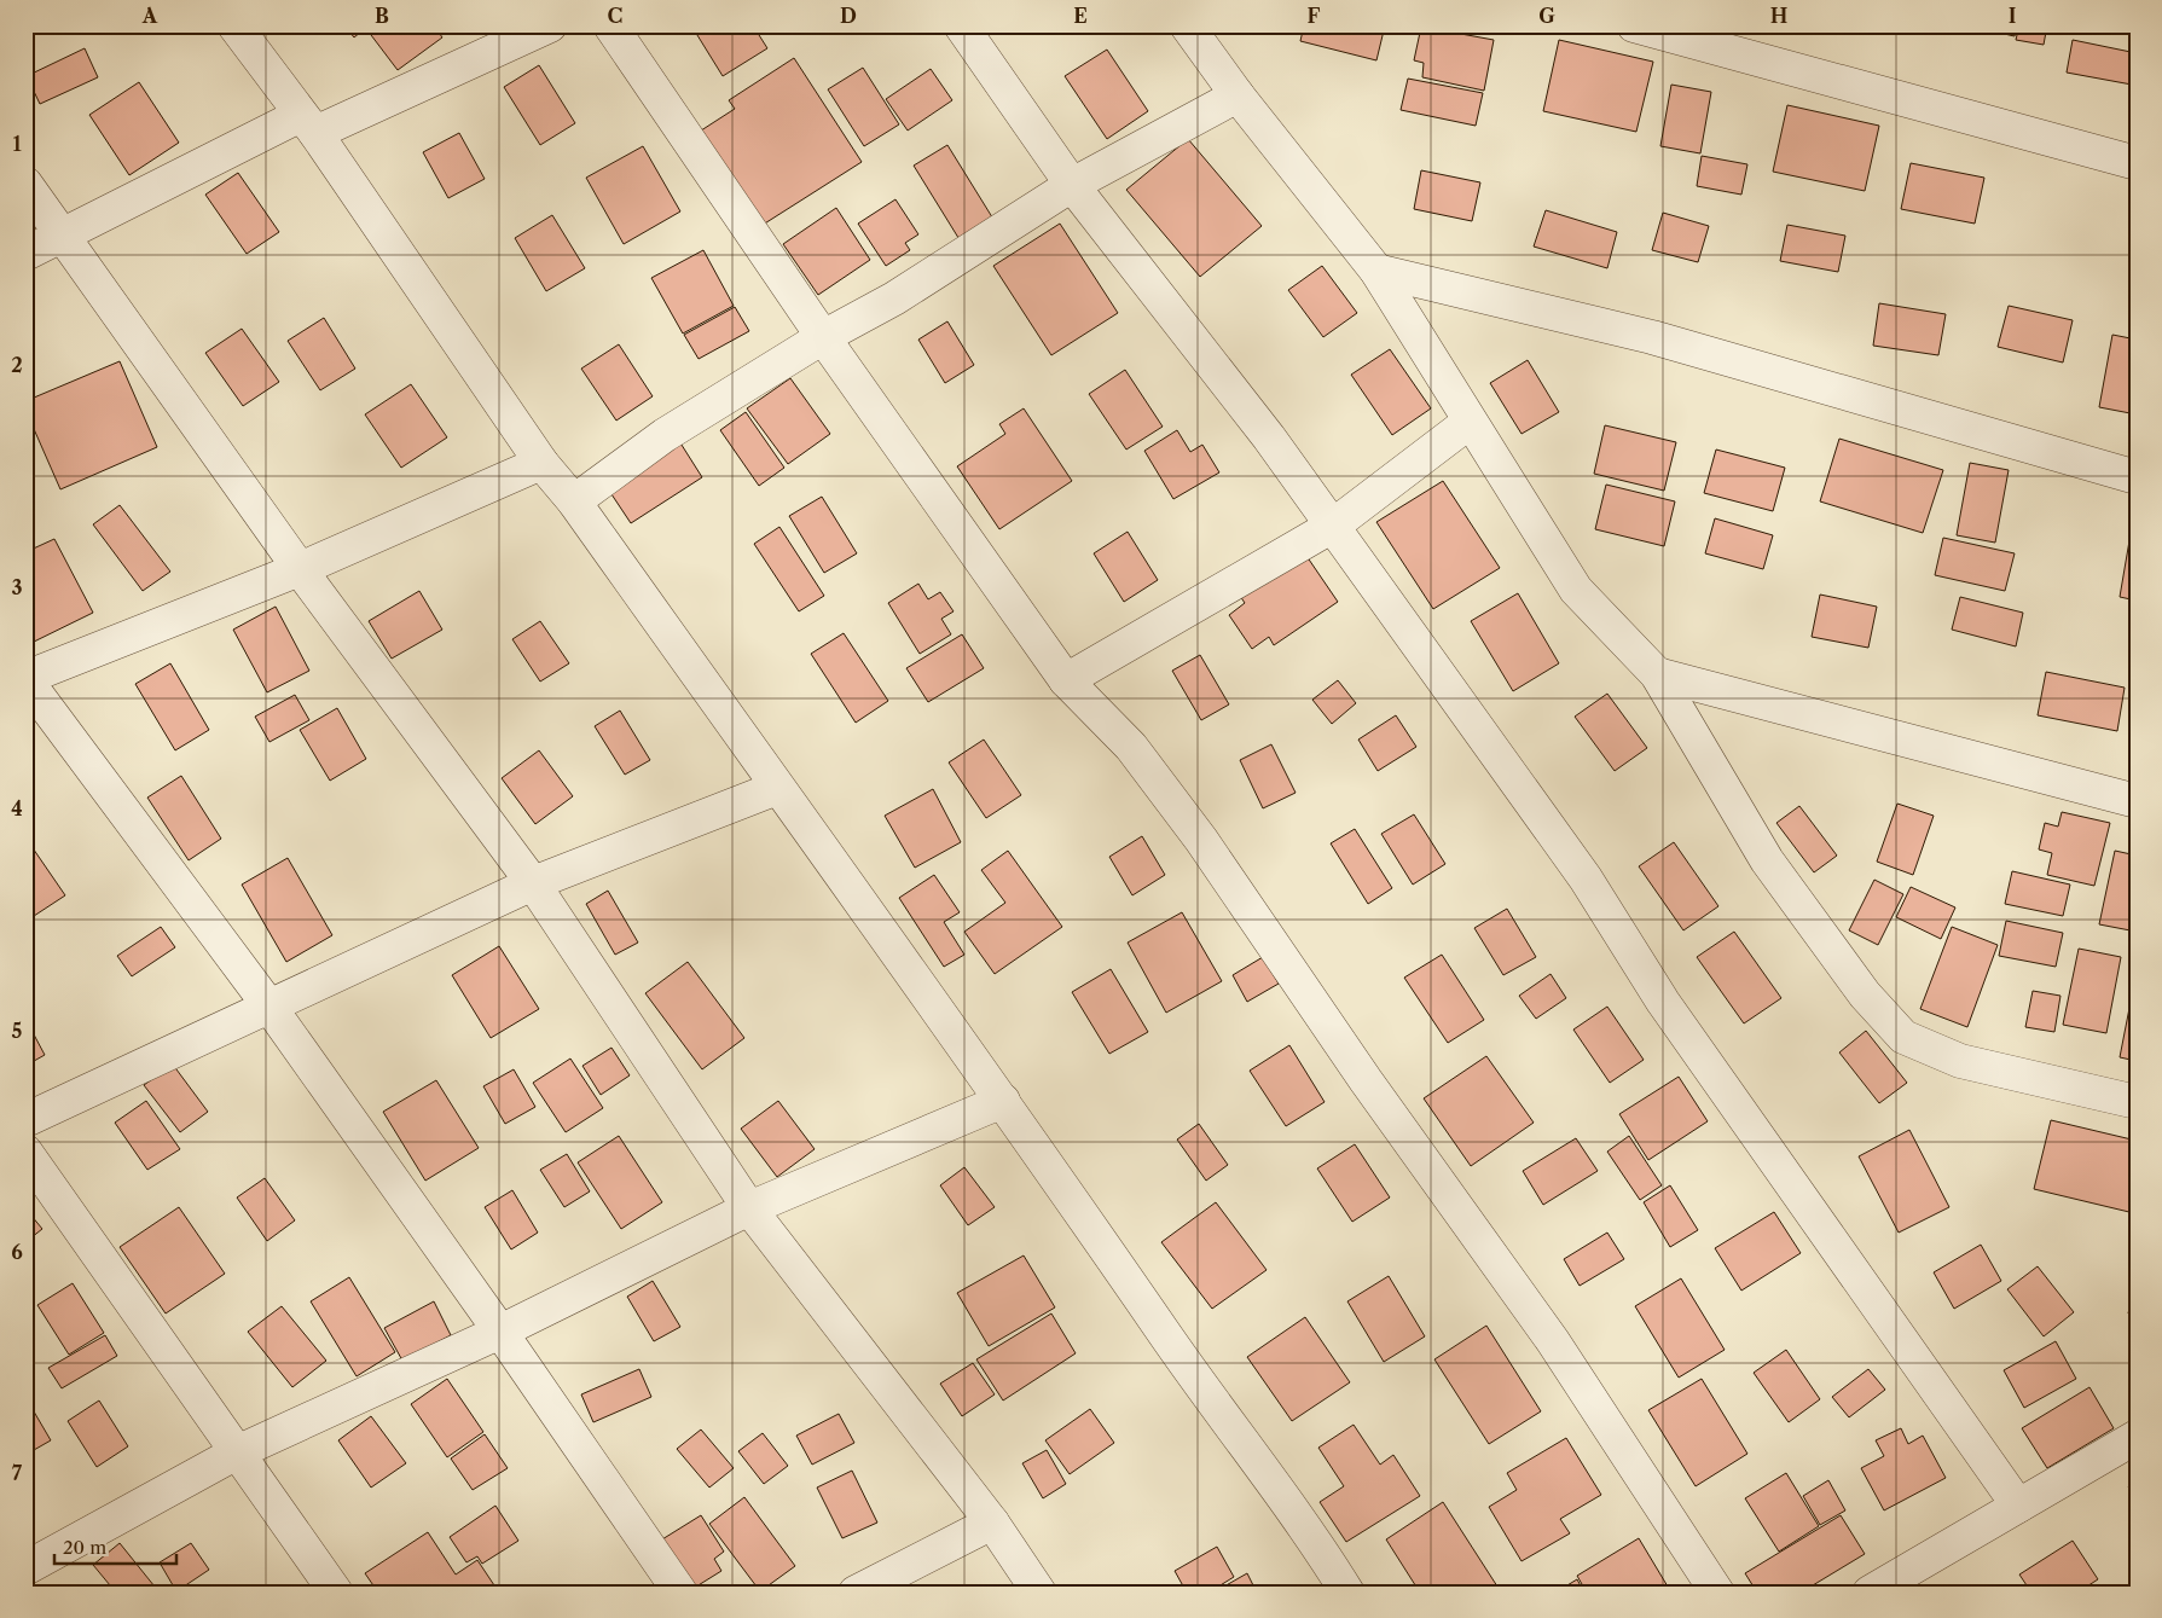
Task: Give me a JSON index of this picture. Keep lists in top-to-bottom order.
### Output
{
  "scale_bar": "20 m",
  "grid": {
    "columns": [
      "A",
      "B",
      "C",
      "D",
      "E",
      "F",
      "G",
      "H",
      "I"
    ],
    "rows": [
      "1",
      "2",
      "3",
      "4",
      "5",
      "6",
      "7"
    ]
  }
}
